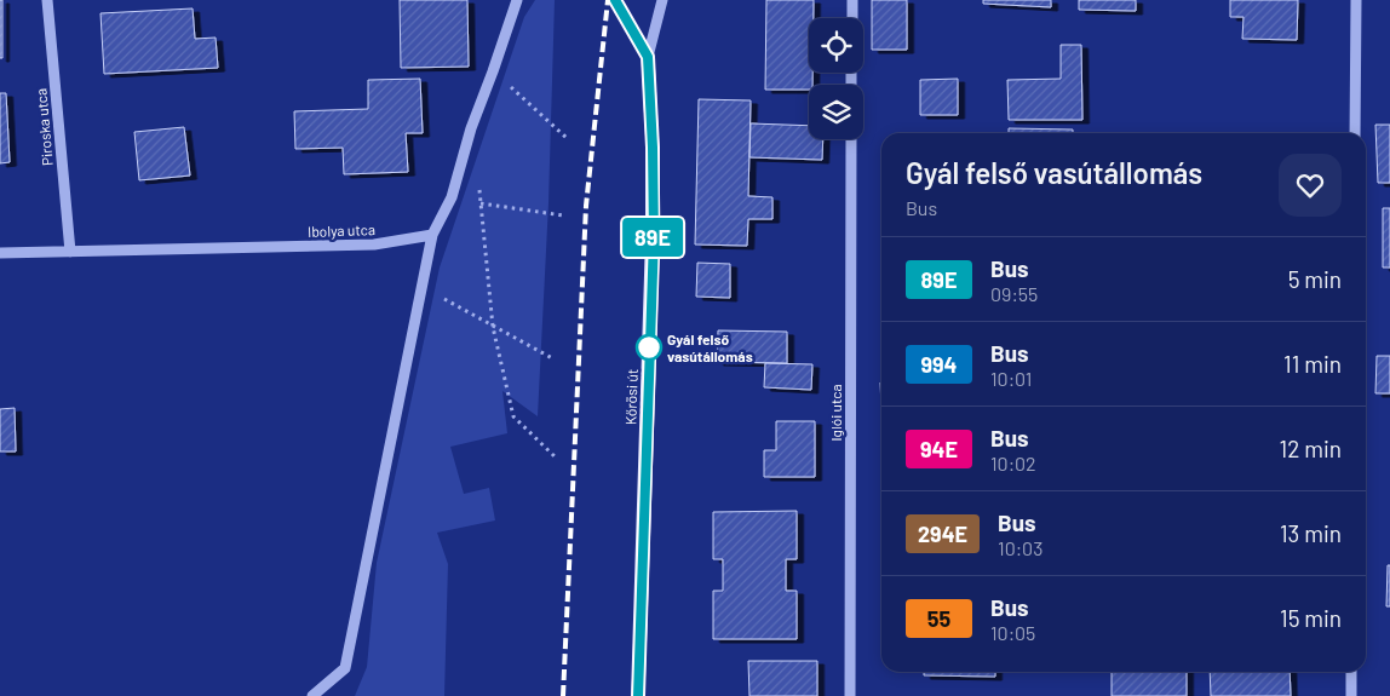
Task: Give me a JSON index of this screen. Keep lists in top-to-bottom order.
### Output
{
  "streets": {
    "main road": ["Kőrösi út"],
    "street": ["Piroska utca", "Ibolya utca", "Iglói utca"]
  },
  "crossings": [
    ["Piroska utca", "Ibolya utca"]
  ],
  "places": ["Gyál felső vasútállomás"],
  "lines": ["bus line 89E"],
  "page": {
    "on_map": "89E",
    "heading": ["Gyál felső vasútállomás", "Bus"],
    "list": [
      {
        "mark": "89E",
        "name": "Bus",
        "note": "09:55",
        "value": "5 min"
      },
      {
        "mark": "994",
        "name": "Bus",
        "note": "10:01",
        "value": "11 min"
      },
      {
        "mark": "94E",
        "name": "Bus",
        "note": "10:02",
        "value": "12 min"
      },
      {
        "mark": "294E",
        "name": "Bus",
        "note": "10:03",
        "value": "13 min"
      },
      {
        "mark": "55",
        "name": "Bus",
        "note": "10:05",
        "value": "15 min"
      }
    ]
  }
}
